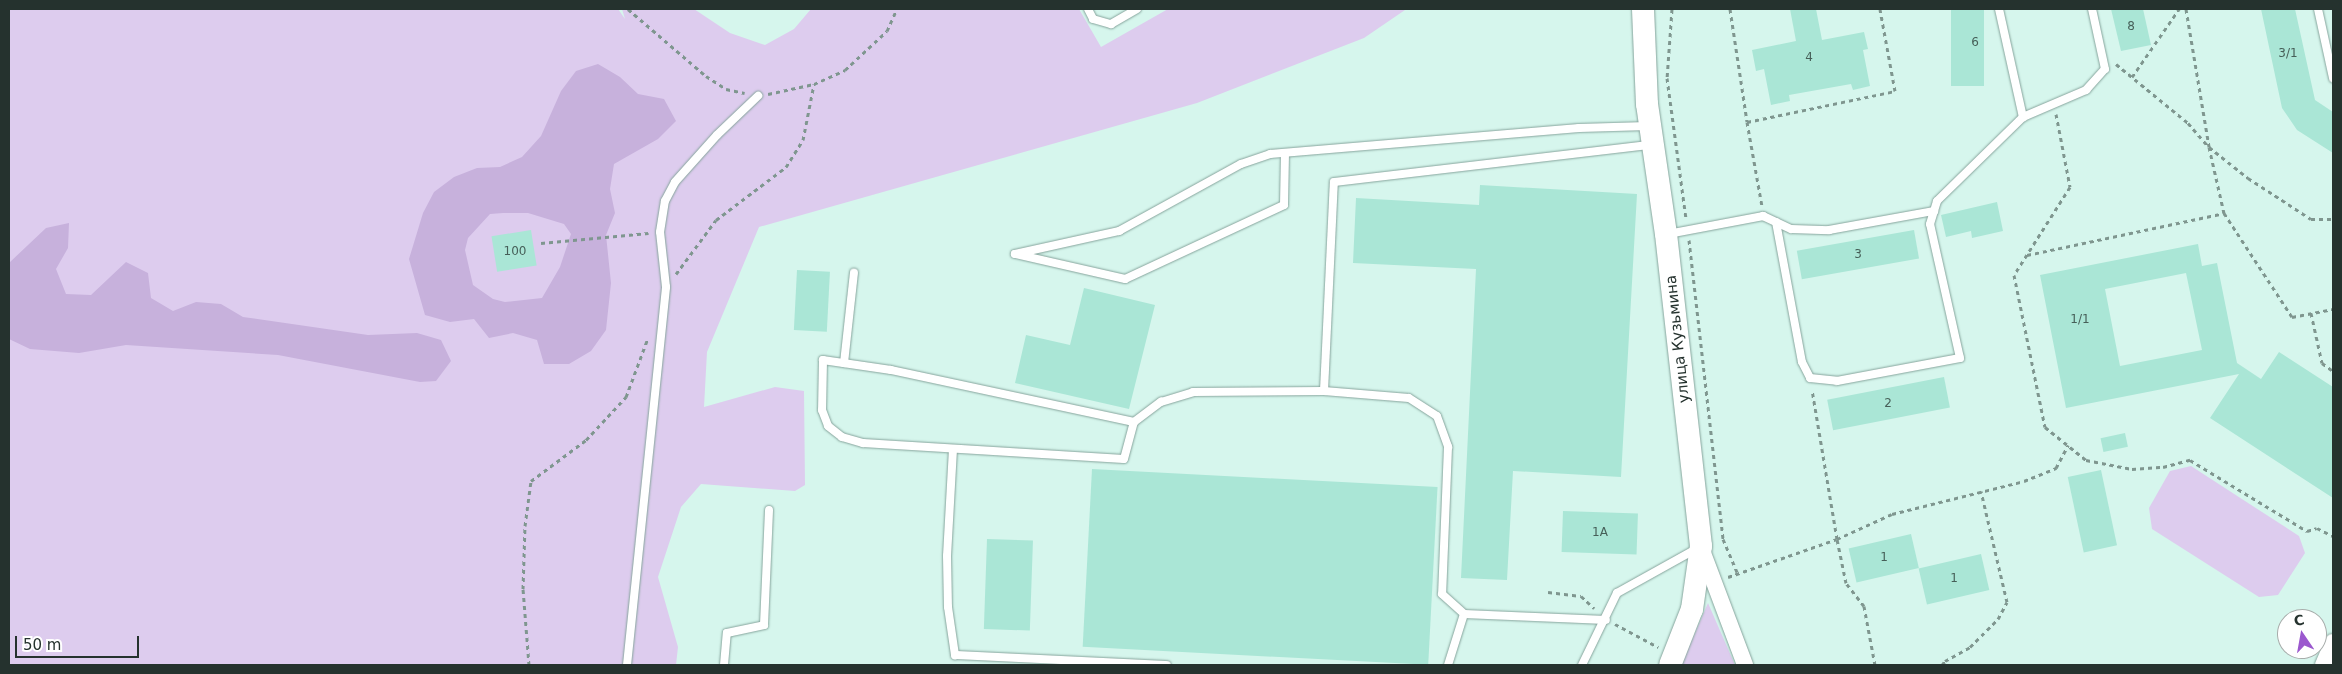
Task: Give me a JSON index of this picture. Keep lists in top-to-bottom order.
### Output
{
  "streets": {
    "main road": ["улица Кузьмина"]
  },
  "house_numbers": [
    "8",
    "6",
    "3/1",
    "4",
    "100",
    "3",
    "1/1",
    "2",
    "1А",
    "1",
    "1"
  ],
  "scale_bar": "50 m",
  "north": "top"
}
